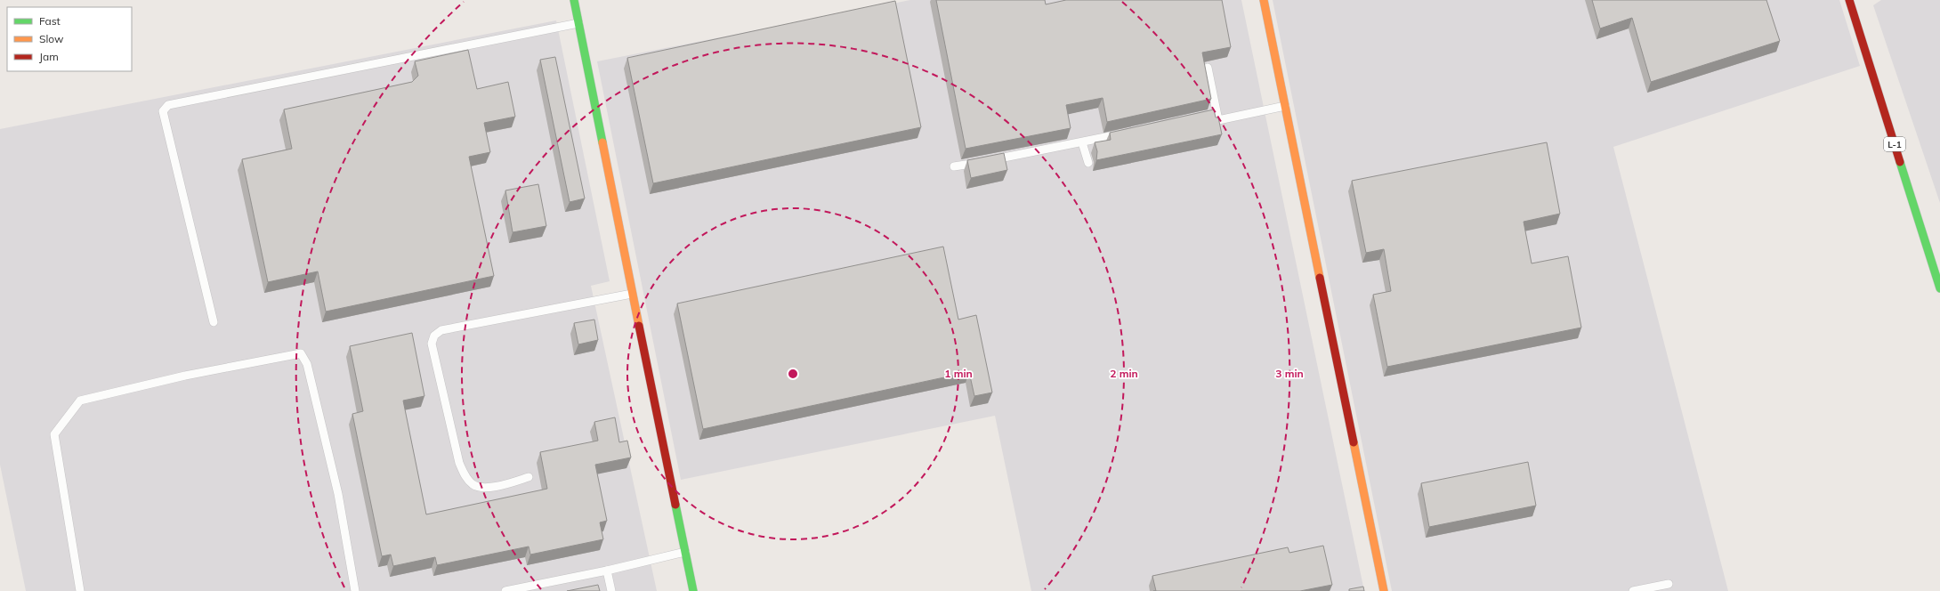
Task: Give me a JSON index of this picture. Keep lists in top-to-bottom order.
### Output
{
  "streets": {
    "street": ["L-1"]
  },
  "legend": ["Fast", "Slow", "Jam"],
  "rings": ["1 min", "2 min", "3 min"]
}
